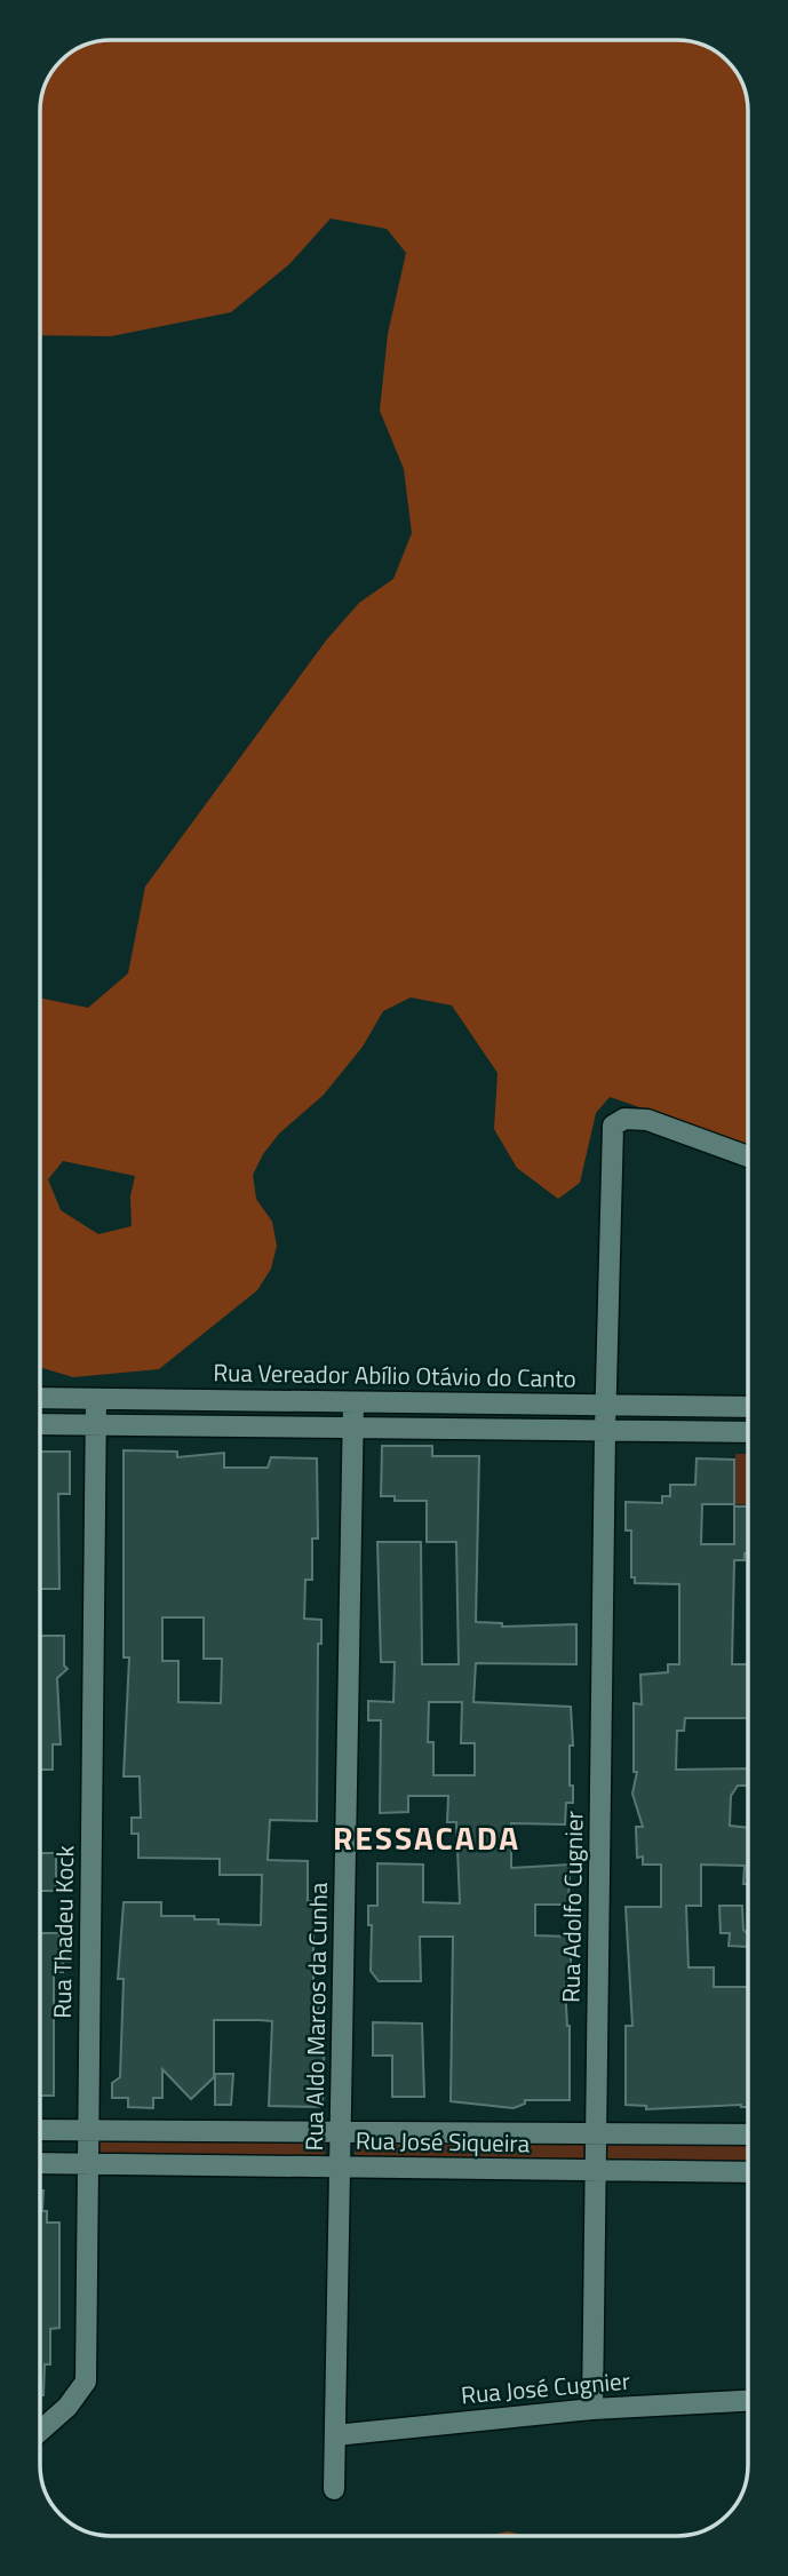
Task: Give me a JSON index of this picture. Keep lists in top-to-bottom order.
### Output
{
  "streets": {
    "street": [
      "Rua Vereador Abílio Otávio do Canto",
      "Rua Adolfo Cugnier",
      "Rua Thadeu Kock",
      "Rua Aldo Marcos da Cunha",
      "Rua José Siqueira",
      "Rua José Cugnier"
    ]
  },
  "crossings": [
    ["Rua Vereador Abílio Otávio do Canto", "Rua Adolfo Cugnier"],
    ["Rua Vereador Abílio Otávio do Canto", "Rua Thadeu Kock"],
    ["Rua Vereador Abílio Otávio do Canto", "Rua Aldo Marcos da Cunha"],
    ["Rua Adolfo Cugnier", "Rua José Siqueira"],
    ["Rua Adolfo Cugnier", "Rua José Cugnier"],
    ["Rua Thadeu Kock", "Rua José Siqueira"],
    ["Rua Aldo Marcos da Cunha", "Rua José Siqueira"],
    ["Rua Aldo Marcos da Cunha", "Rua José Cugnier"]
  ],
  "districts": ["RESSACADA"]
}
